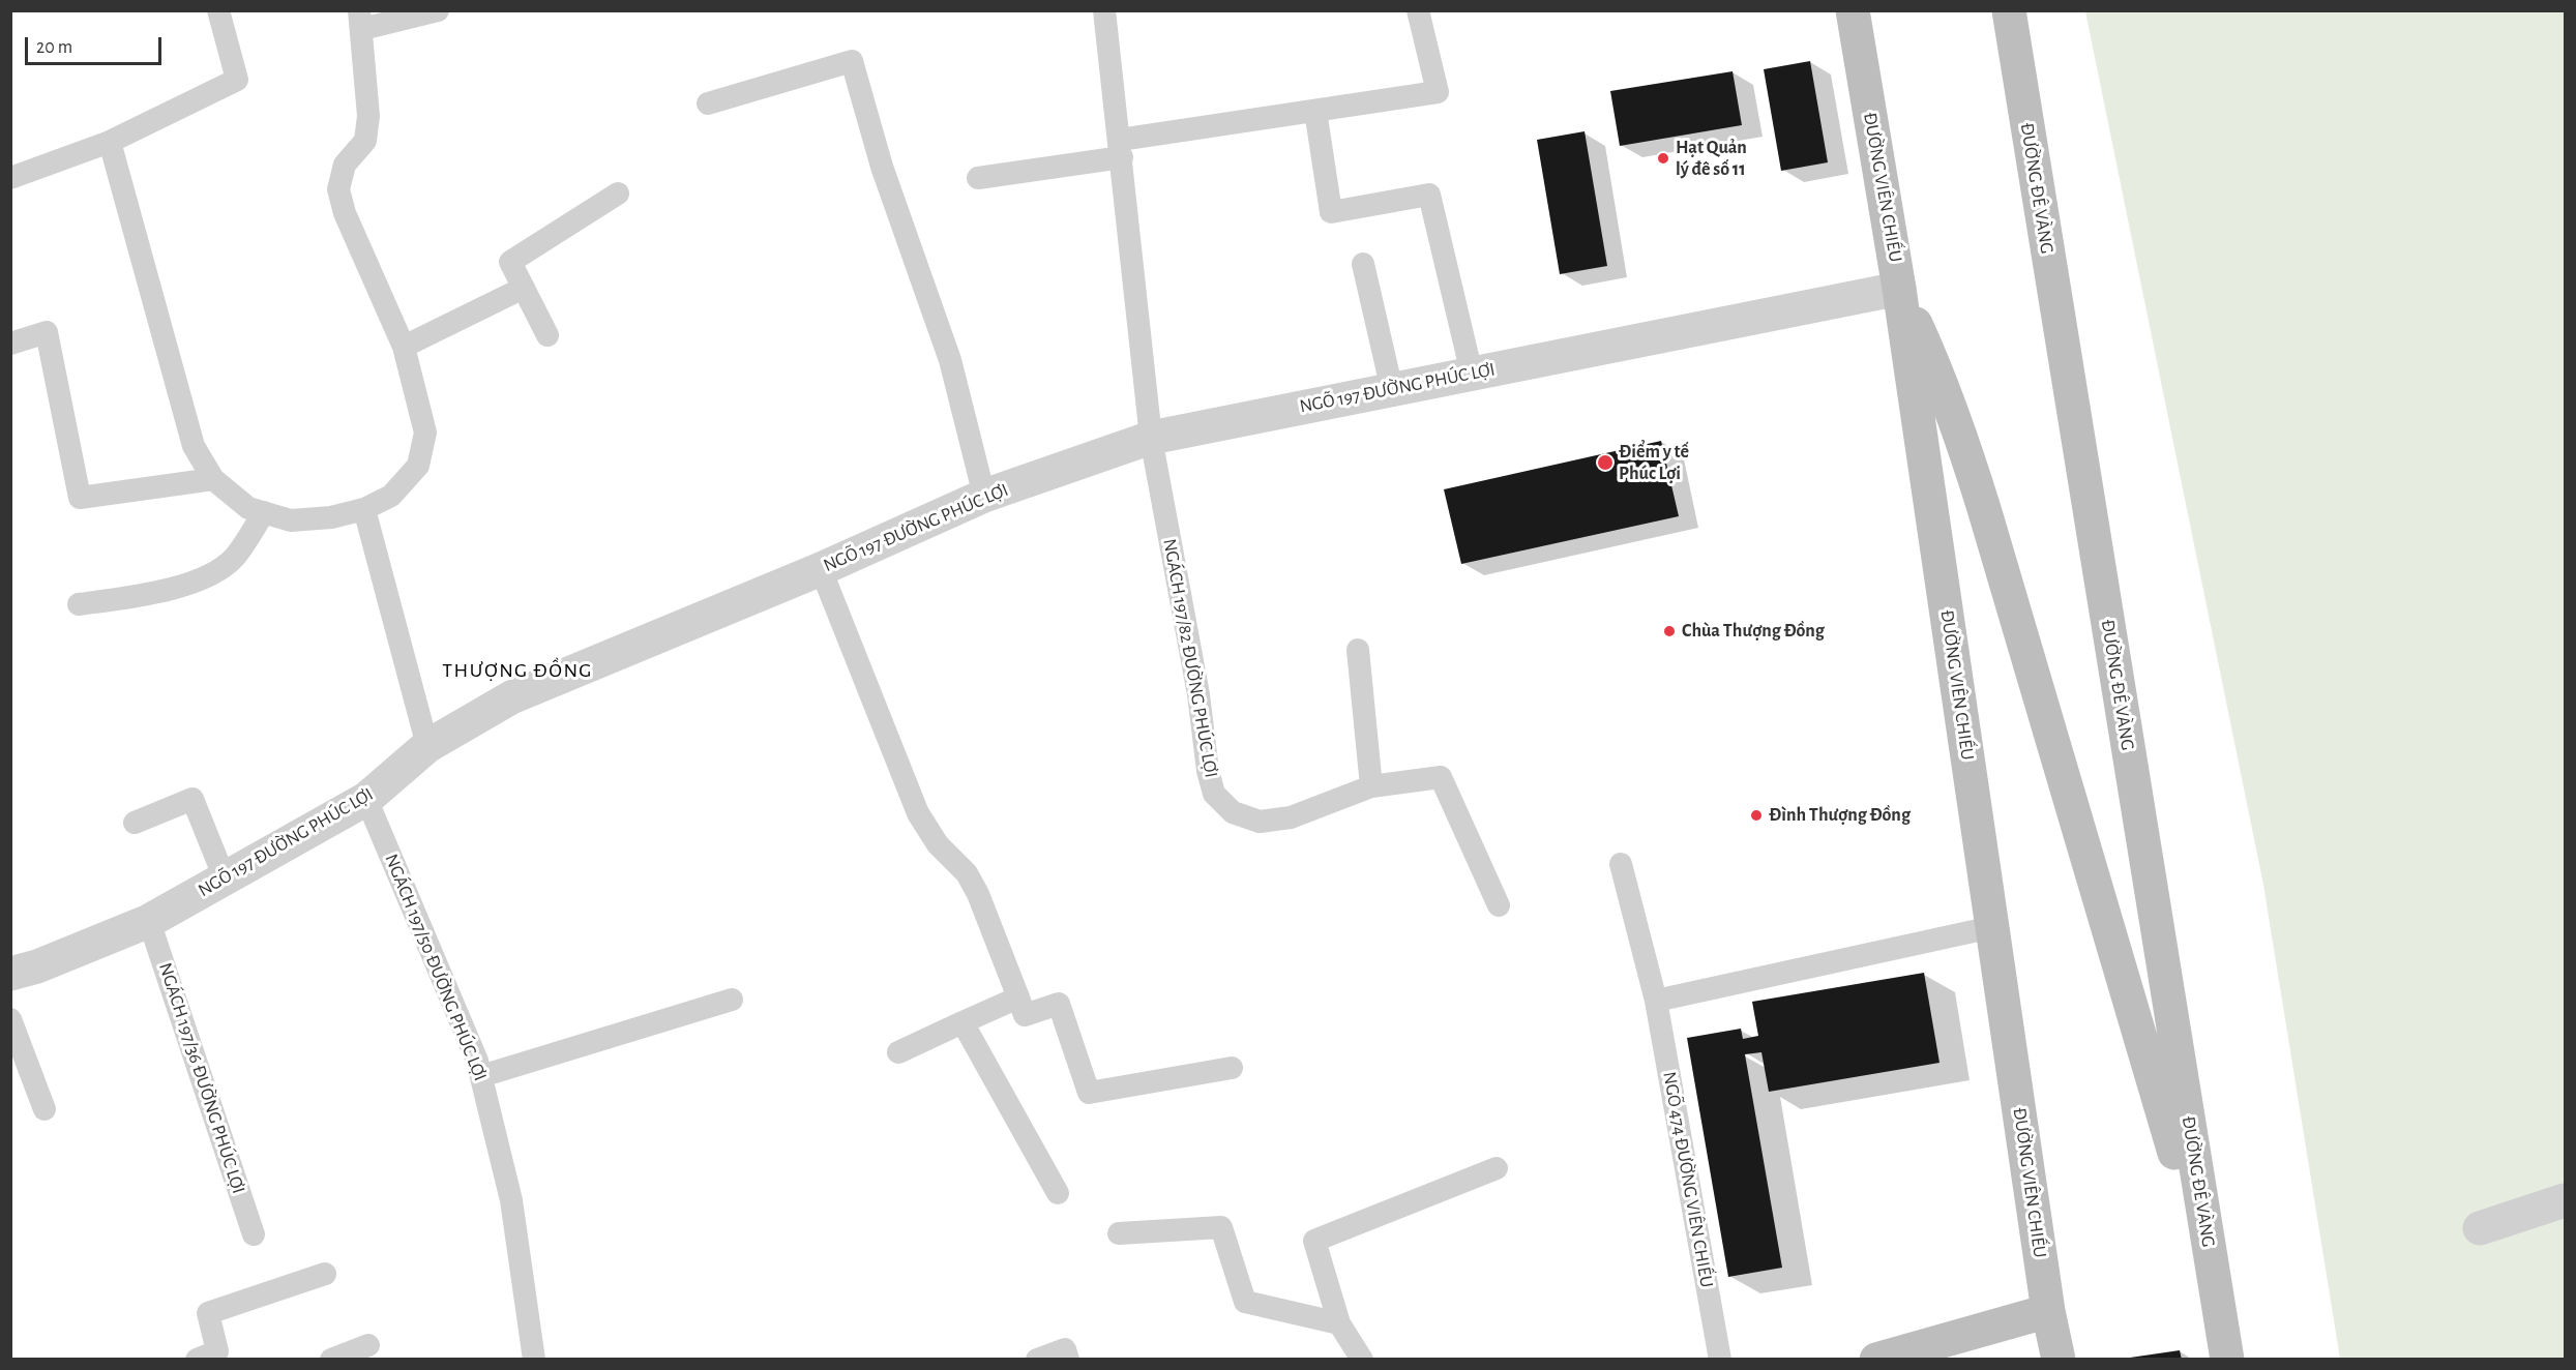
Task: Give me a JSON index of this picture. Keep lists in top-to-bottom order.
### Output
{
  "streets": {
    "main road": ["ĐƯỜNG VIÊN CHIẾU", "ĐƯỜNG ĐÊ VÀNG"],
    "street": ["NGÕ 197 ĐƯỜNG PHÚC LỢI"],
    "lane": [
      "NGÁCH 197/82 ĐƯỜNG PHÚC LỢI",
      "NGÁCH 197/50 ĐƯỜNG PHÚC LỢI",
      "NGÁCH 197/36 ĐƯỜNG PHÚC LỢI",
      "NGÕ 474 ĐƯỜNG VIÊN CHIẾU"
    ]
  },
  "crossings": [
    ["ĐƯỜNG VIÊN CHIẾU", "NGÕ 197 ĐƯỜNG PHÚC LỢI"],
    ["NGÕ 197 ĐƯỜNG PHÚC LỢI", "NGÁCH 197/82 ĐƯỜNG PHÚC LỢI"],
    ["NGÕ 197 ĐƯỜNG PHÚC LỢI", "NGÁCH 197/50 ĐƯỜNG PHÚC LỢI"],
    ["NGÕ 197 ĐƯỜNG PHÚC LỢI", "NGÁCH 197/36 ĐƯỜNG PHÚC LỢI"]
  ],
  "districts": ["THƯỢNG ĐỒNG"],
  "places": [
    "Hạt Quản lý đê số 11",
    "Điểm y tế Phúc Lợi",
    "Chùa Thượng Đồng",
    "Đình Thượng Đồng"
  ],
  "scale_bar": "20 m"
}
